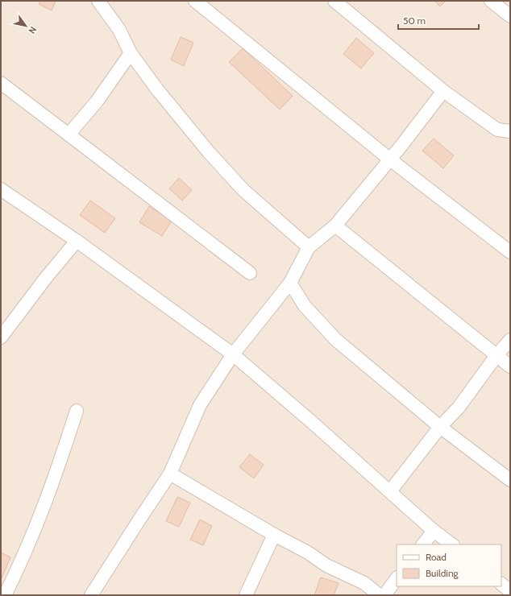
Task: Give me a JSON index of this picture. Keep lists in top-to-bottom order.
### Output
{
  "legend": ["Road", "Building"],
  "scale_bar": "50 m",
  "north": "bottom right"
}
